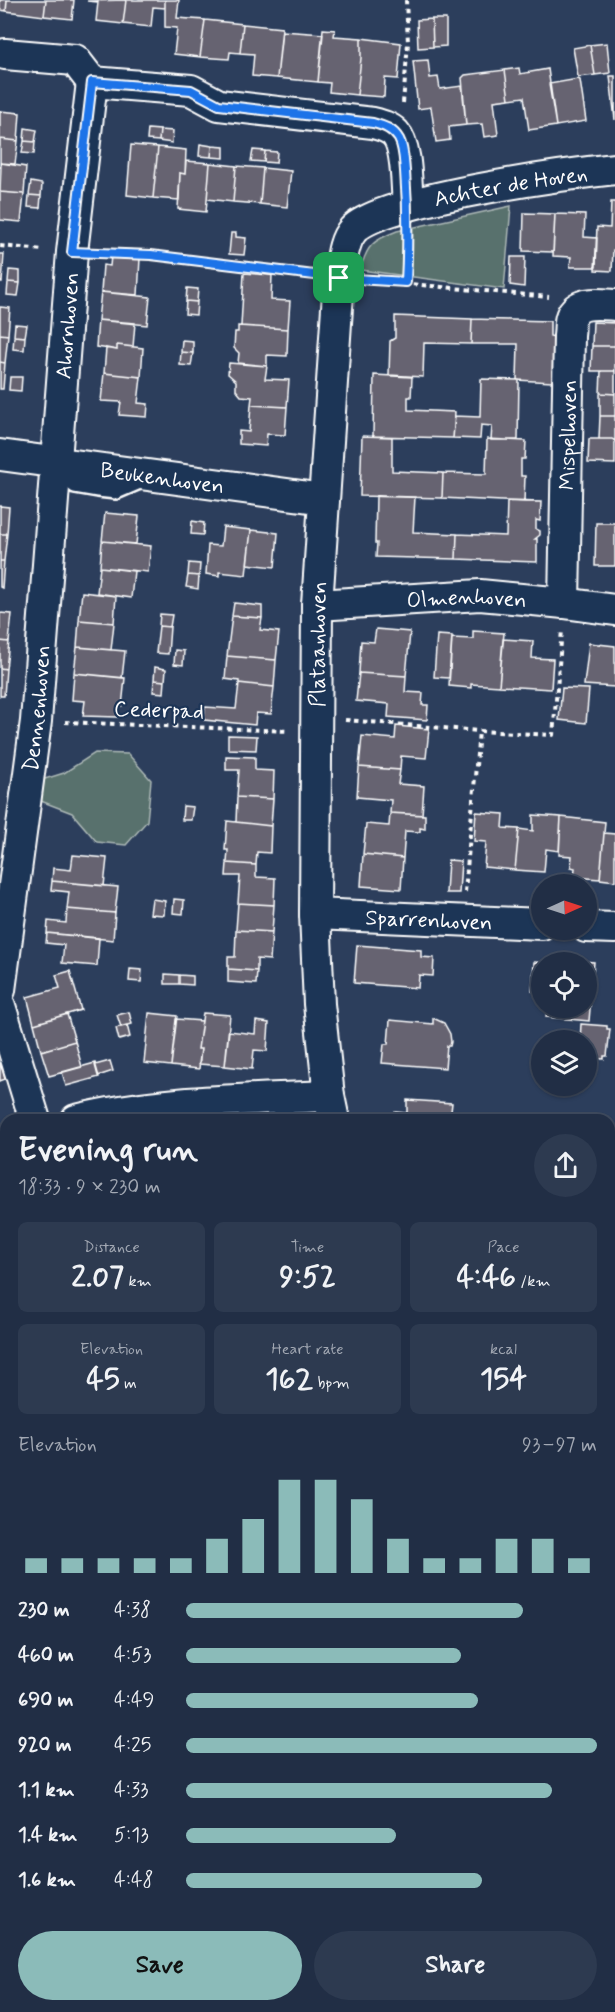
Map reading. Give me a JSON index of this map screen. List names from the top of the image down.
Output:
{
  "streets": {
    "street": [
      "Achter de Hoven",
      "Ahornhoven",
      "Mispelhoven",
      "Beukenhoven",
      "Olmenhoven",
      "Plataanhoven",
      "Dennenhoven",
      "Sparrenhoven"
    ],
    "path": ["Cederpad"]
  },
  "crossings": [
    ["Achter de Hoven", "Plataanhoven"],
    ["Ahornhoven", "Beukenhoven"],
    ["Ahornhoven", "Dennenhoven"],
    ["Mispelhoven", "Olmenhoven"],
    ["Mispelhoven", "Cederpad"],
    ["Beukenhoven", "Plataanhoven"],
    ["Beukenhoven", "Dennenhoven"],
    ["Olmenhoven", "Plataanhoven"],
    ["Olmenhoven", "Cederpad"],
    ["Plataanhoven", "Cederpad"],
    ["Plataanhoven", "Sparrenhoven"],
    ["Dennenhoven", "Cederpad"]
  ],
  "north": "right",
  "page": {
    "heading": ["Evening run", "18:33 · 9 × 230 m"],
    "stats": [
      ["Distance", "2.07 km"],
      ["Time", "9:52"],
      ["Pace", "4:46 /km"],
      ["Elevation", "45 m"],
      ["Heart rate", "162 bpm"],
      ["kcal", "154"]
    ],
    "chart": ["Elevation", "93–97 m"],
    "list": [
      {
        "name": "230 m",
        "note": "4:38"
      },
      {
        "name": "460 m",
        "note": "4:53"
      },
      {
        "name": "690 m",
        "note": "4:49"
      },
      {
        "name": "920 m",
        "note": "4:25"
      },
      {
        "name": "1.1 km",
        "note": "4:33"
      },
      {
        "name": "1.4 km",
        "note": "5:13"
      },
      {
        "name": "1.6 km",
        "note": "4:48"
      }
    ],
    "buttons": ["Save", "Share"]
  }
}
